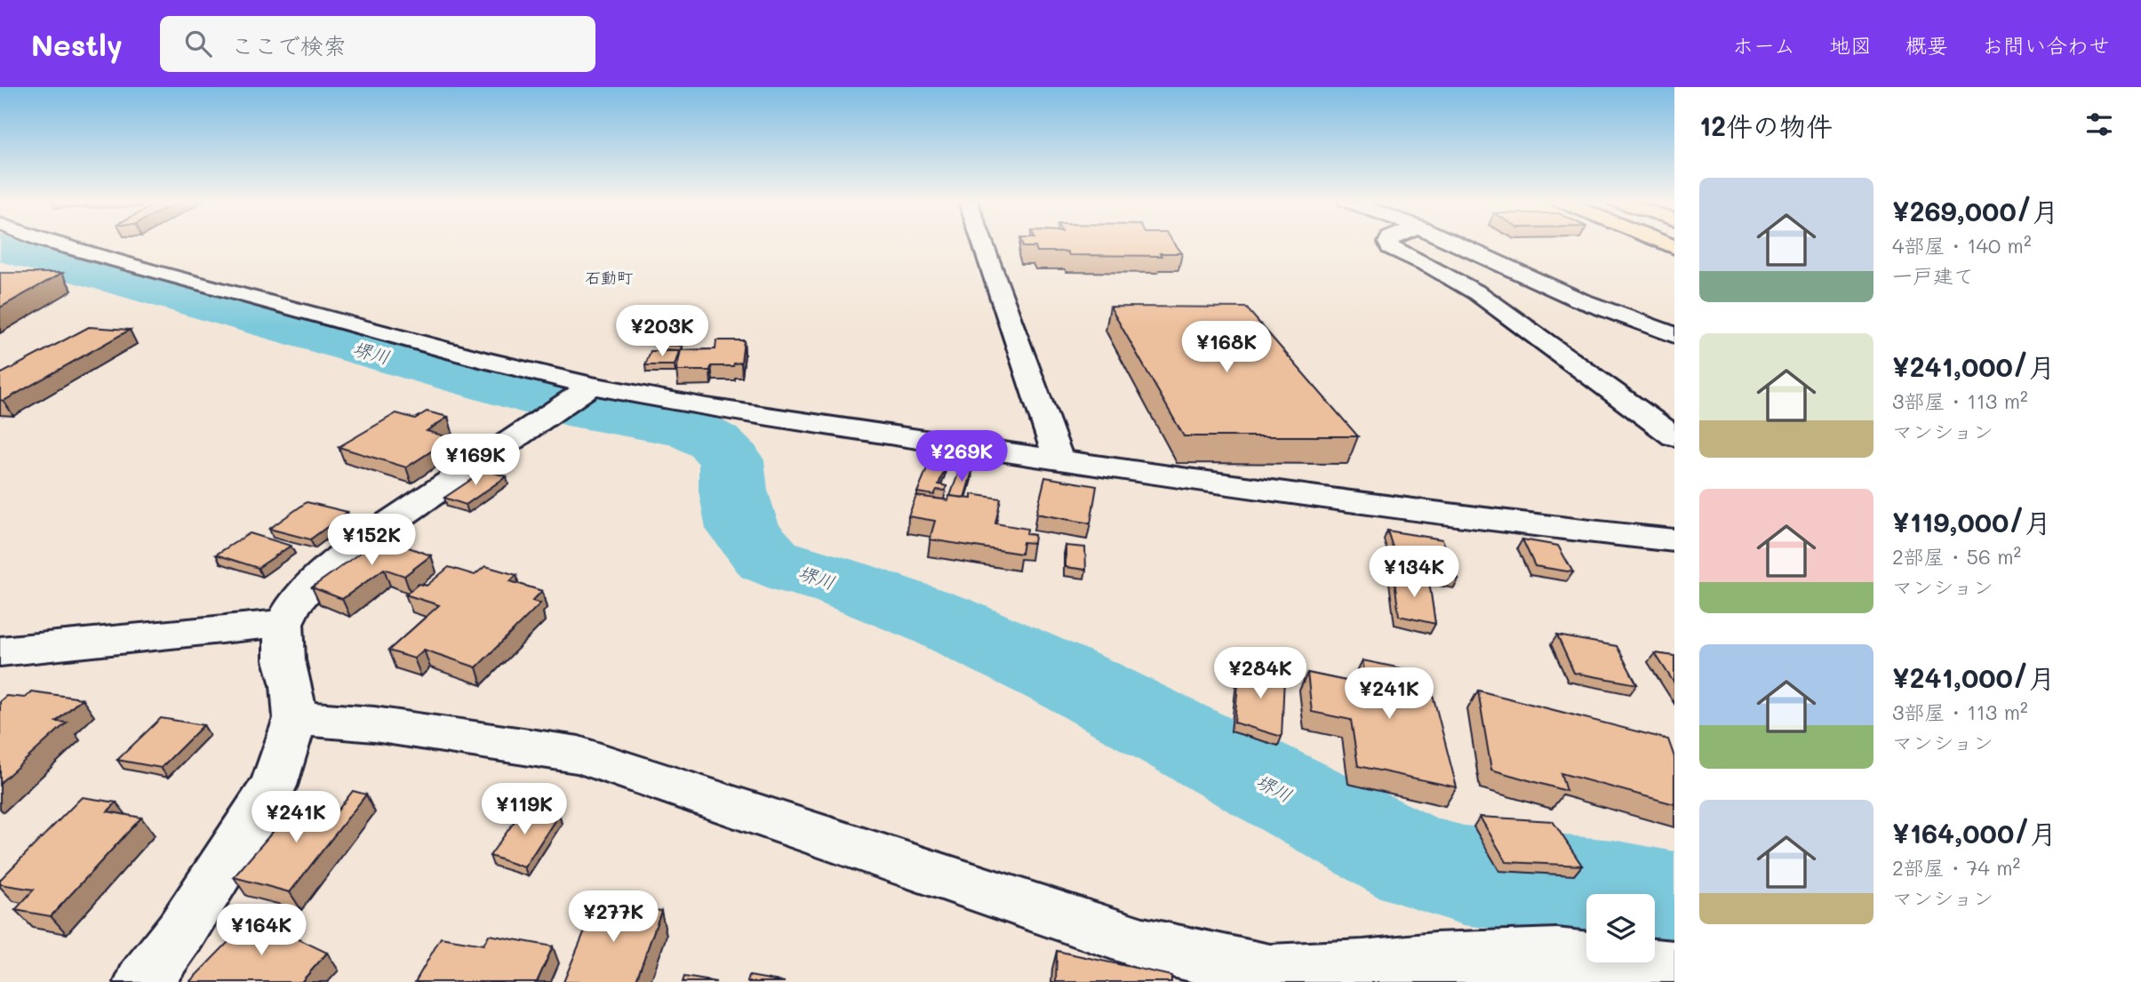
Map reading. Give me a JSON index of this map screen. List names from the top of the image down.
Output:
{
  "districts": ["石動町"],
  "water": ["堺川"],
  "page": {
    "header": "Nestly",
    "search": "ここで検索",
    "nav": [
      "ホーム",
      "地図",
      "概要",
      "お問い合わせ"
    ],
    "heading": "12件の物件",
    "list": [
      {
        "name": "¥269,000/月",
        "note": "4部屋 · 140 m² · 一戸建て"
      },
      {
        "name": "¥241,000/月",
        "note": "3部屋 · 113 m² · マンション"
      },
      {
        "name": "¥119,000/月",
        "note": "2部屋 · 56 m² · マンション"
      },
      {
        "name": "¥241,000/月",
        "note": "3部屋 · 113 m² · マンション"
      },
      {
        "name": "¥164,000/月",
        "note": "2部屋 · 74 m² · マンション"
      }
    ],
    "price": [
      "¥203K",
      "¥168K",
      "¥269K",
      "¥169K",
      "¥152K",
      "¥134K",
      "¥284K",
      "¥241K",
      "¥119K",
      "¥241K",
      "¥277K",
      "¥164K"
    ]
  }
}
